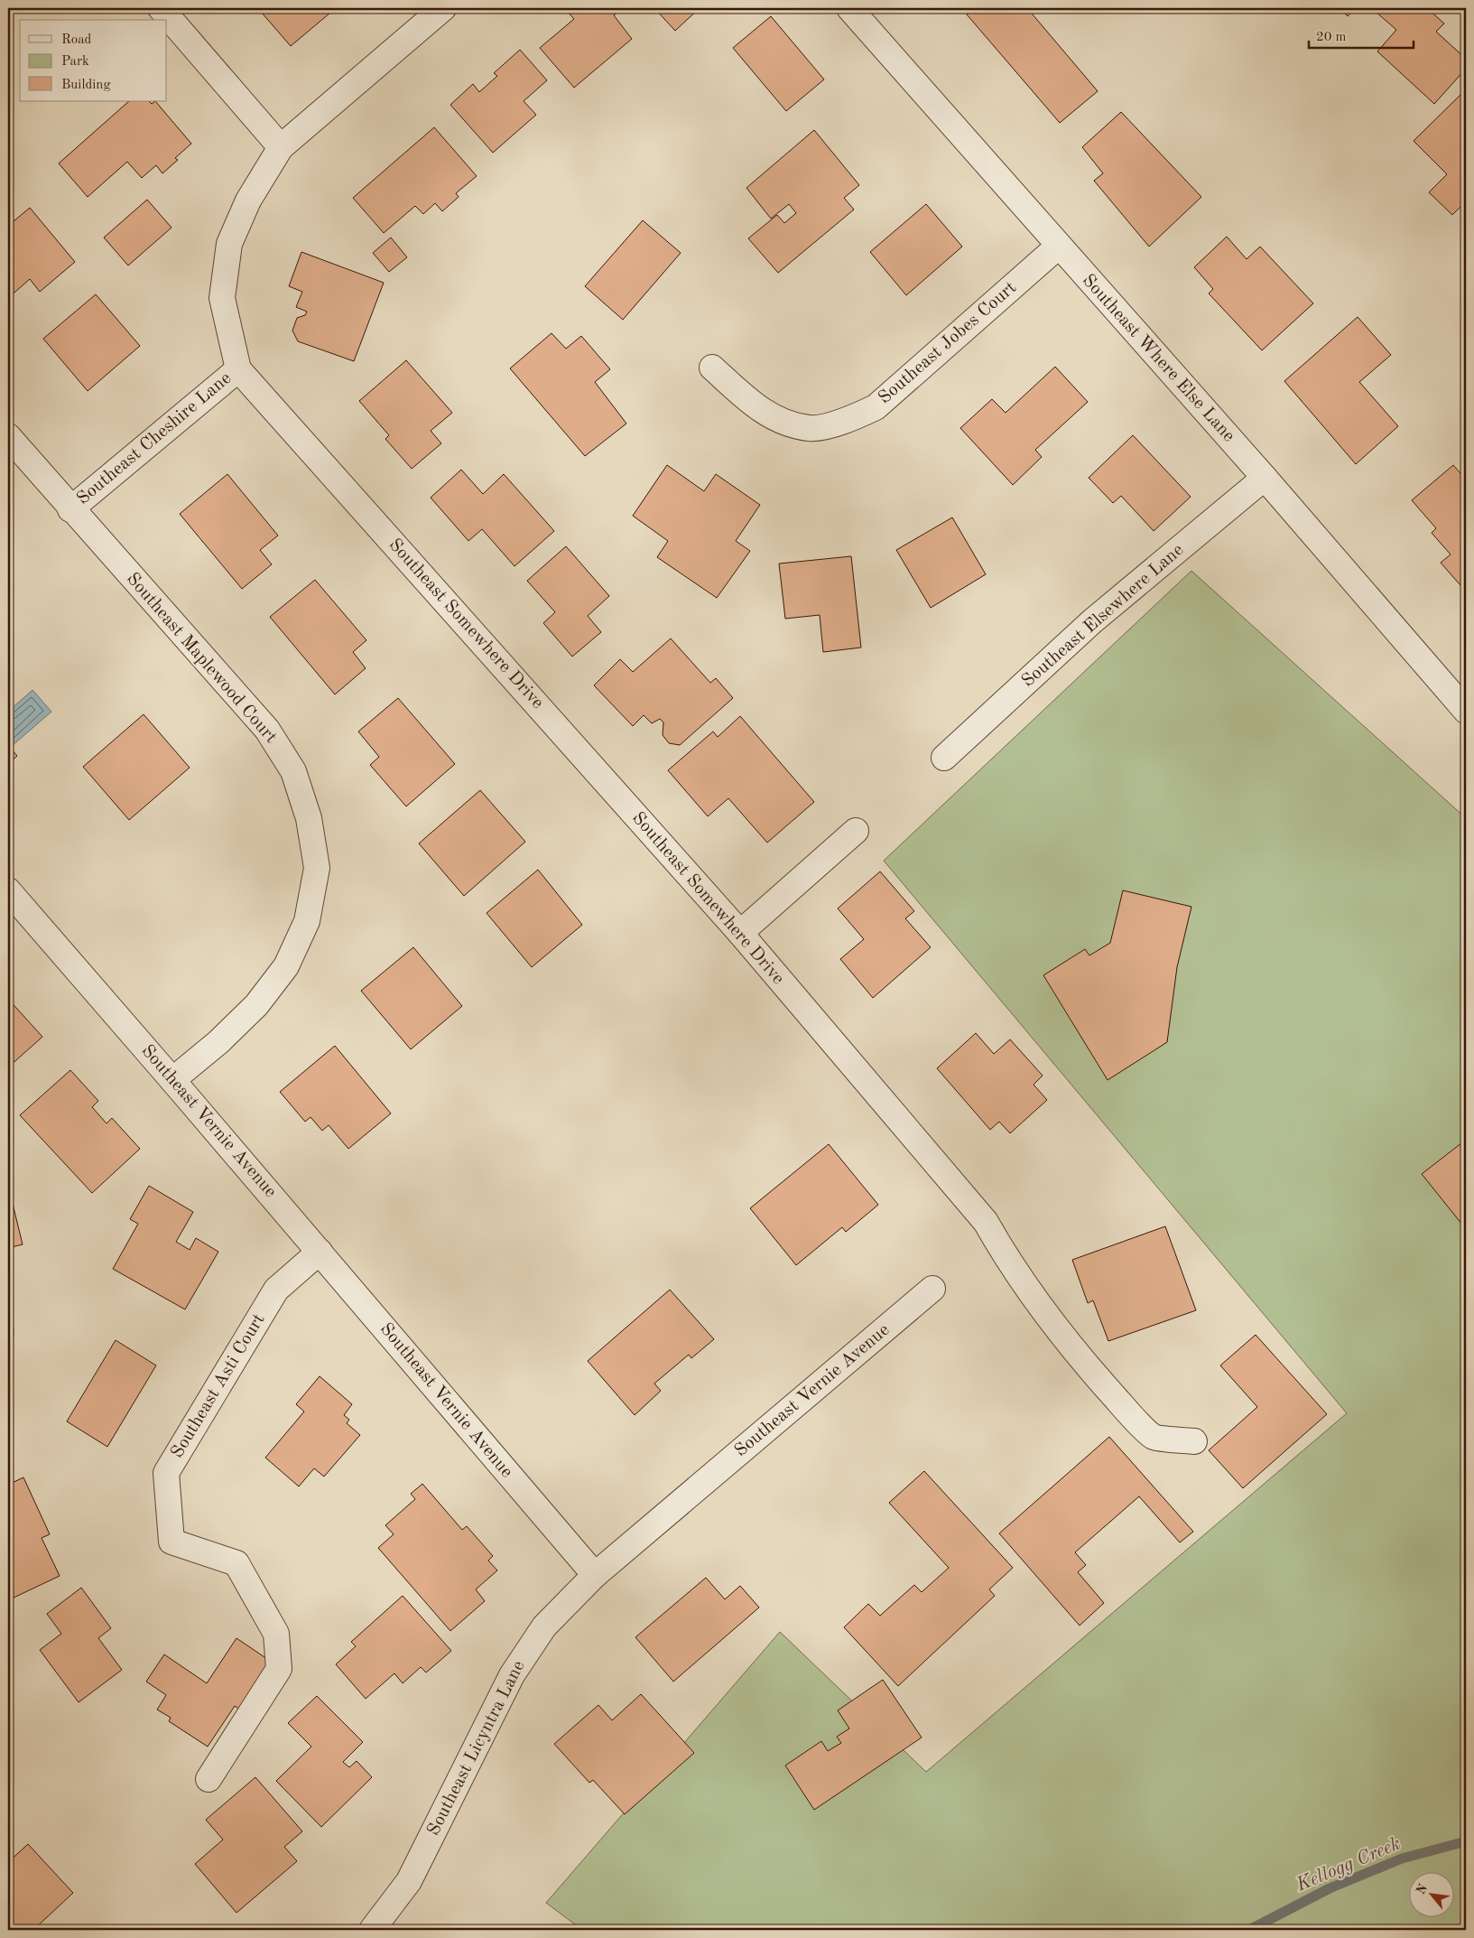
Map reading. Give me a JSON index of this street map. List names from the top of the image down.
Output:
{
  "streets": {
    "street": [
      "Southeast Jobes Court",
      "Southeast Where Else Lane",
      "Southeast Cheshire Lane",
      "Southeast Elsewhere Lane",
      "Southeast Somewhere Drive",
      "Southeast Maplewood Court",
      "Southeast Vernie Avenue",
      "Southeast Asti Court",
      "Southeast Licyntra Lane"
    ]
  },
  "crossings": [
    ["Southeast Jobes Court", "Southeast Where Else Lane"],
    ["Southeast Where Else Lane", "Southeast Elsewhere Lane"],
    ["Southeast Cheshire Lane", "Southeast Somewhere Drive"],
    ["Southeast Cheshire Lane", "Southeast Maplewood Court"],
    ["Southeast Maplewood Court", "Southeast Vernie Avenue"],
    ["Southeast Vernie Avenue", "Southeast Asti Court"],
    ["Southeast Vernie Avenue", "Southeast Licyntra Lane"]
  ],
  "water": ["Kellogg Creek"],
  "legend": ["Road", "Park", "Building"],
  "scale_bar": "20 m",
  "north": "top left"
}
